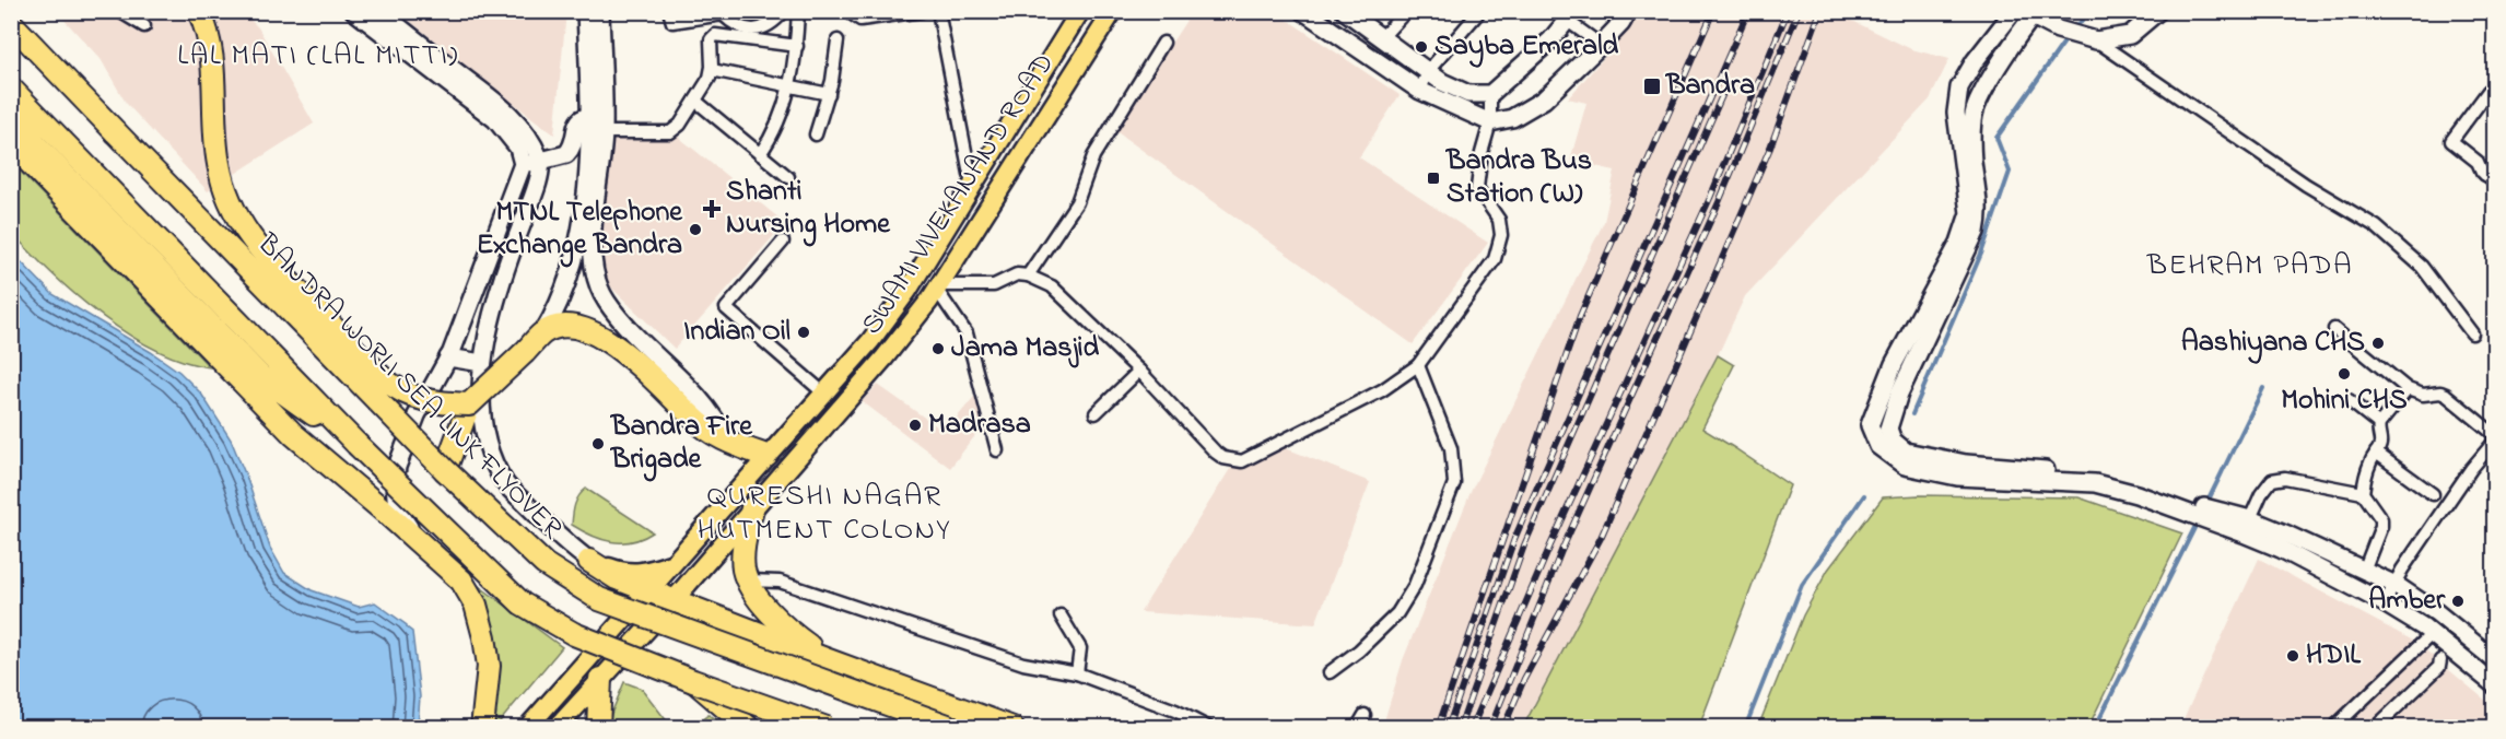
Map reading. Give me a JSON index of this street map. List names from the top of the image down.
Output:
{
  "streets": {
    "highway": ["BANDRA WORLI SEA LINK FLYOVER"],
    "main road": ["SWAMI VIVEKANAND ROAD"]
  },
  "districts": ["LAL MATI (LAL MITTI)", "BEHRAM PADA", "QURESHI NAGAR HUTMENT COLONY"],
  "places": {
    "other": [
      "Sayba Emerald",
      "MTNL Telephone Exchange Bandra",
      "Indian Oil",
      "Aashiyana CHS",
      "Jama Masjid",
      "Mohini CHS",
      "Madrasa",
      "Bandra Fire Brigade",
      "Amber",
      "HDIL"
    ],
    "transit": ["Bandra", "Bandra Bus Station (W)"],
    "health": ["Shanti Nursing Home"]
  }
}
